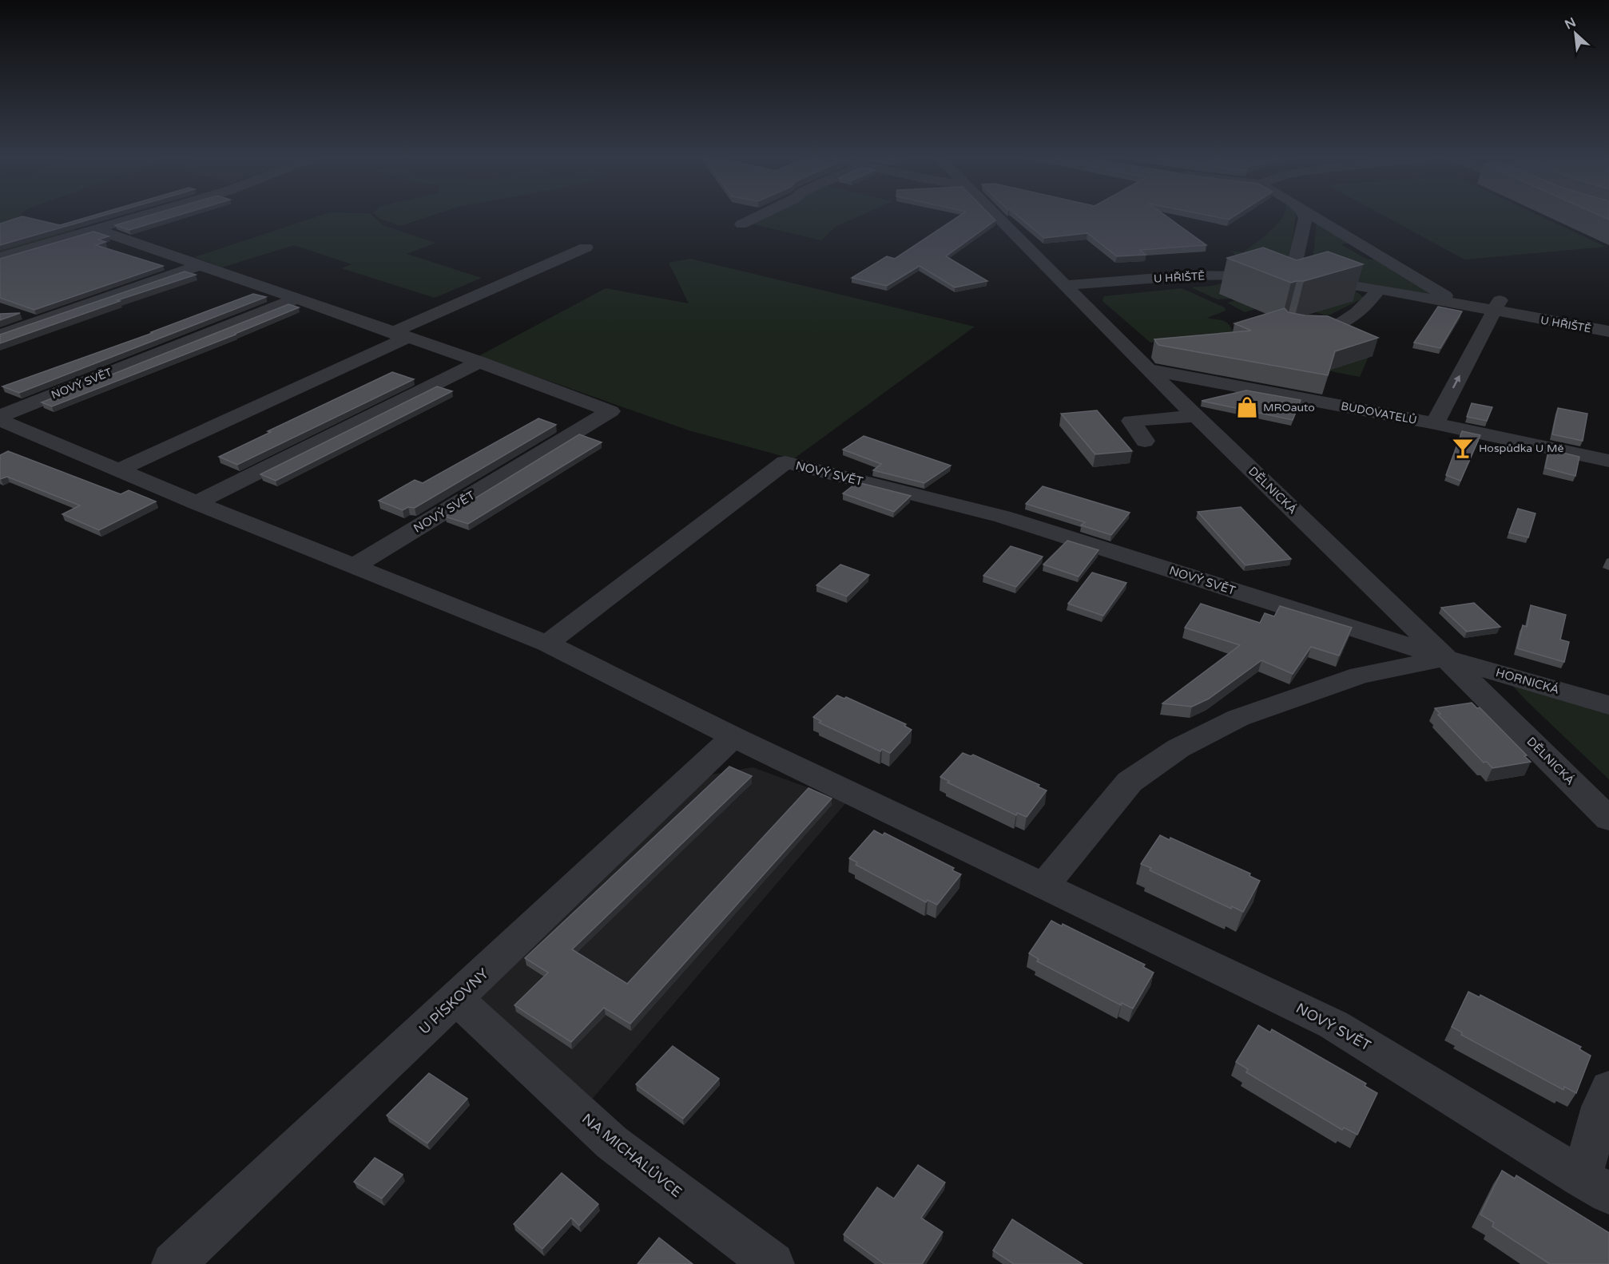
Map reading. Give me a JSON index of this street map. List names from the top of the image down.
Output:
{
  "streets": {
    "street": [
      "U HŘIŠTĚ",
      "NOVÝ SVĚT",
      "BUDOVATELŮ",
      "DĚLNICKÁ",
      "HORNICKÁ",
      "U PÍSKOVNY",
      "NA MICHALŮVCE"
    ]
  },
  "crossings": [
    ["U HŘIŠTĚ", "DĚLNICKÁ"],
    ["NOVÝ SVĚT", "DĚLNICKÁ"],
    ["NOVÝ SVĚT", "HORNICKÁ"],
    ["NOVÝ SVĚT", "U PÍSKOVNY"],
    ["BUDOVATELŮ", "DĚLNICKÁ"],
    ["DĚLNICKÁ", "HORNICKÁ"],
    ["U PÍSKOVNY", "NA MICHALŮVCE"]
  ],
  "places": {
    "shop": ["MROauto"],
    "bar": ["Hospůdka U Mě"]
  },
  "north": "top left"
}
